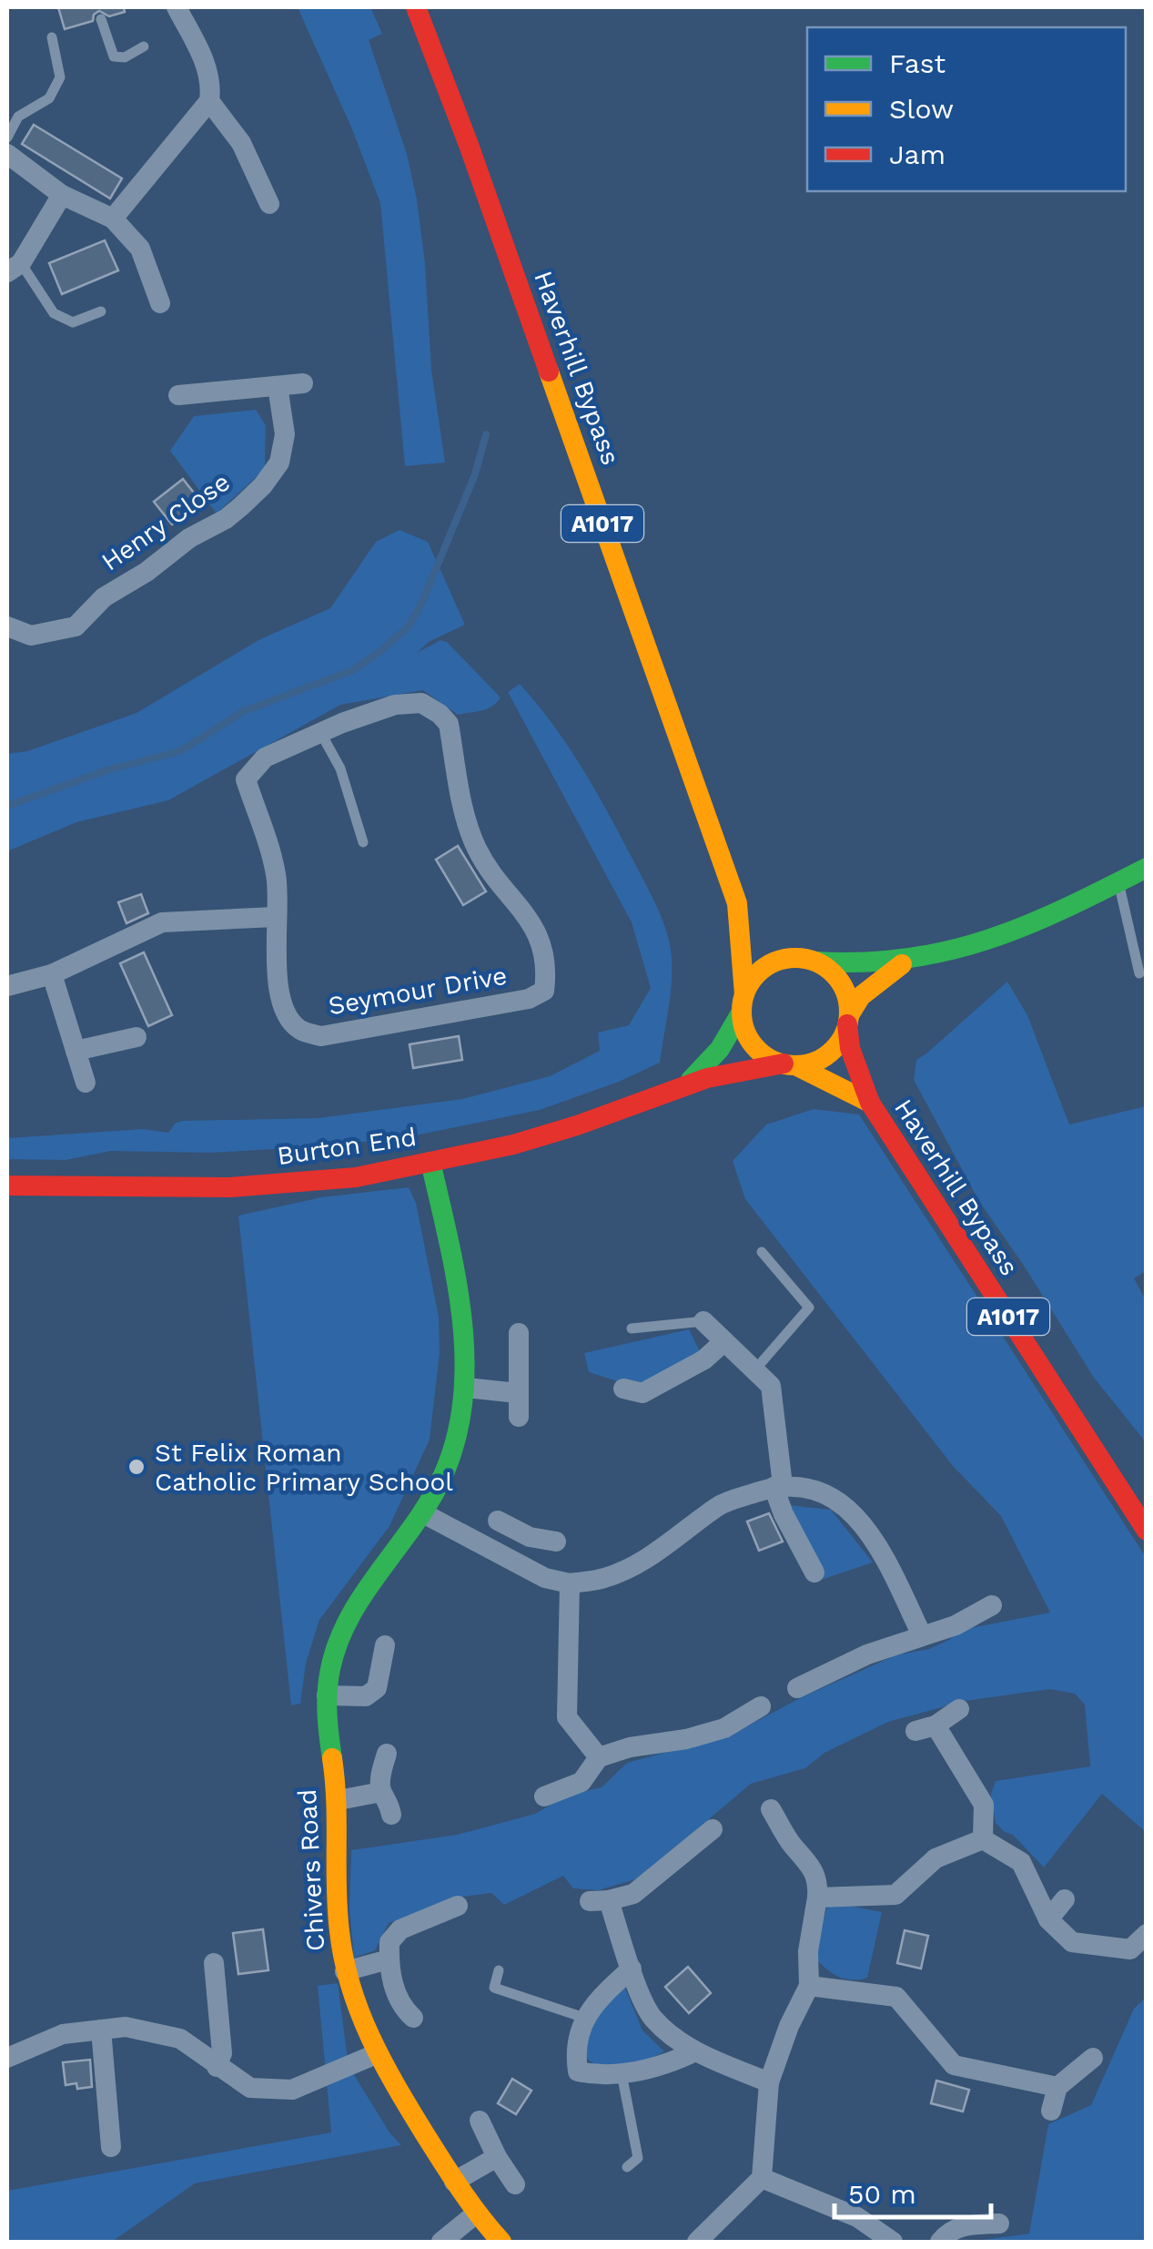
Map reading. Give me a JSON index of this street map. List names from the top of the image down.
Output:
{
  "streets": {
    "street": [
      "Haverhill Bypass",
      "Henry Close",
      "A1017",
      "Seymour Drive",
      "Burton End",
      "Chivers Road"
    ]
  },
  "crossings": [
    ["Haverhill Bypass", "Burton End"],
    ["Burton End", "Chivers Road"]
  ],
  "places": ["St Felix Roman Catholic Primary School"],
  "legend": ["Fast", "Slow", "Jam"],
  "scale_bar": "50 m"
}
